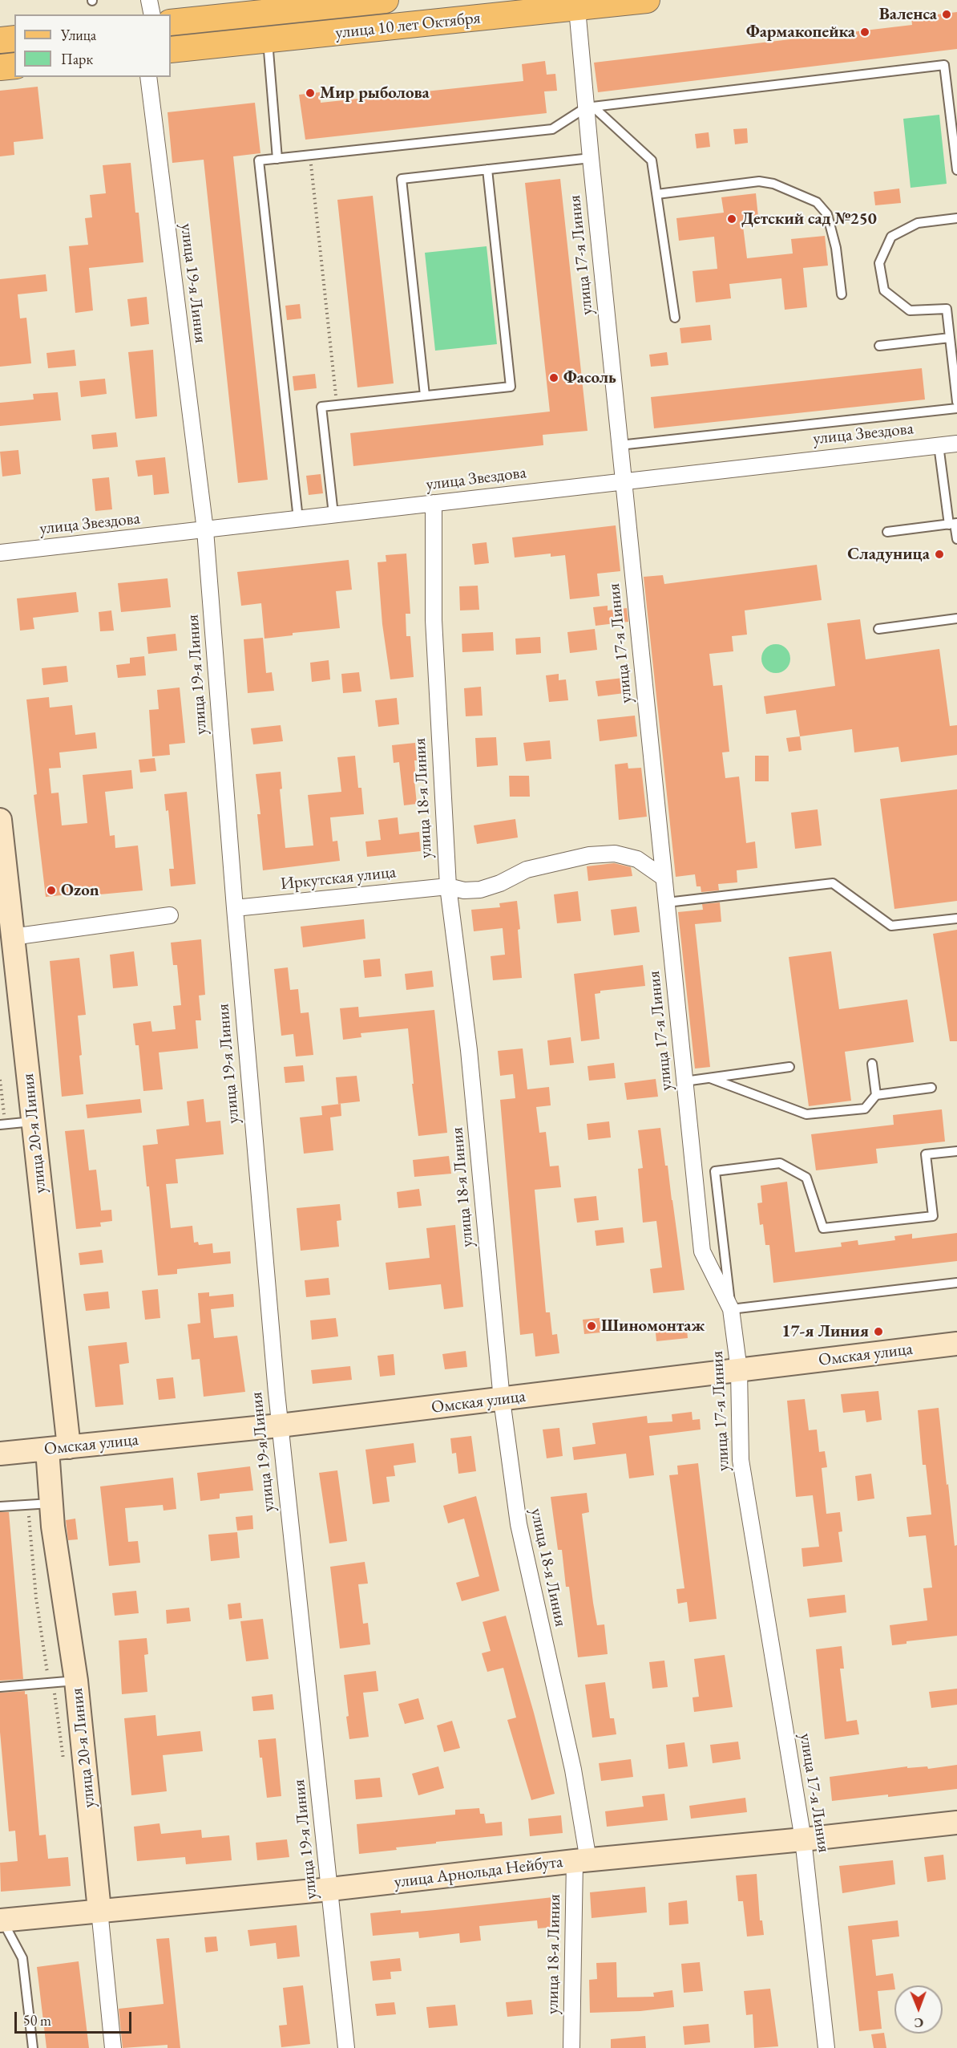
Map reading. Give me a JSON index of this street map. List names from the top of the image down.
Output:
{
  "streets": {
    "main road": [
      "улица 10 лет Октября",
      "улица 20-я Линия",
      "Омская улица",
      "улица Арнольда Нейбута"
    ],
    "street": [
      "улица 17-я Линия",
      "улица 19-я Линия",
      "улица Звездова",
      "улица 18-я Линия",
      "Иркутская улица"
    ]
  },
  "crossings": [
    ["улица 10 лет Октября", "улица 17-я Линия"],
    ["улица 17-я Линия", "улица Звездова"],
    ["улица 17-я Линия", "Иркутская улица"],
    ["улица 17-я Линия", "Омская улица"],
    ["улица 17-я Линия", "улица Арнольда Нейбута"],
    ["улица 19-я Линия", "улица Звездова"],
    ["улица 19-я Линия", "Иркутская улица"],
    ["улица 19-я Линия", "Омская улица"],
    ["улица 19-я Линия", "улица Арнольда Нейбута"],
    ["улица Звездова", "улица 18-я Линия"],
    ["улица 18-я Линия", "Иркутская улица"],
    ["улица 18-я Линия", "Омская улица"],
    ["улица 18-я Линия", "улица Арнольда Нейбута"],
    ["улица 20-я Линия", "Омская улица"],
    ["улица 20-я Линия", "улица Арнольда Нейбута"]
  ],
  "places": [
    "Валенса",
    "Фармакопейка",
    "Мир рыболова",
    "Детский сад №250",
    "Фасоль",
    "Сладуница",
    "Ozon",
    "Шиномонтаж",
    "17-я Линия"
  ],
  "legend": ["Улица", "Парк"],
  "scale_bar": "50 m",
  "north": "bottom"
}
